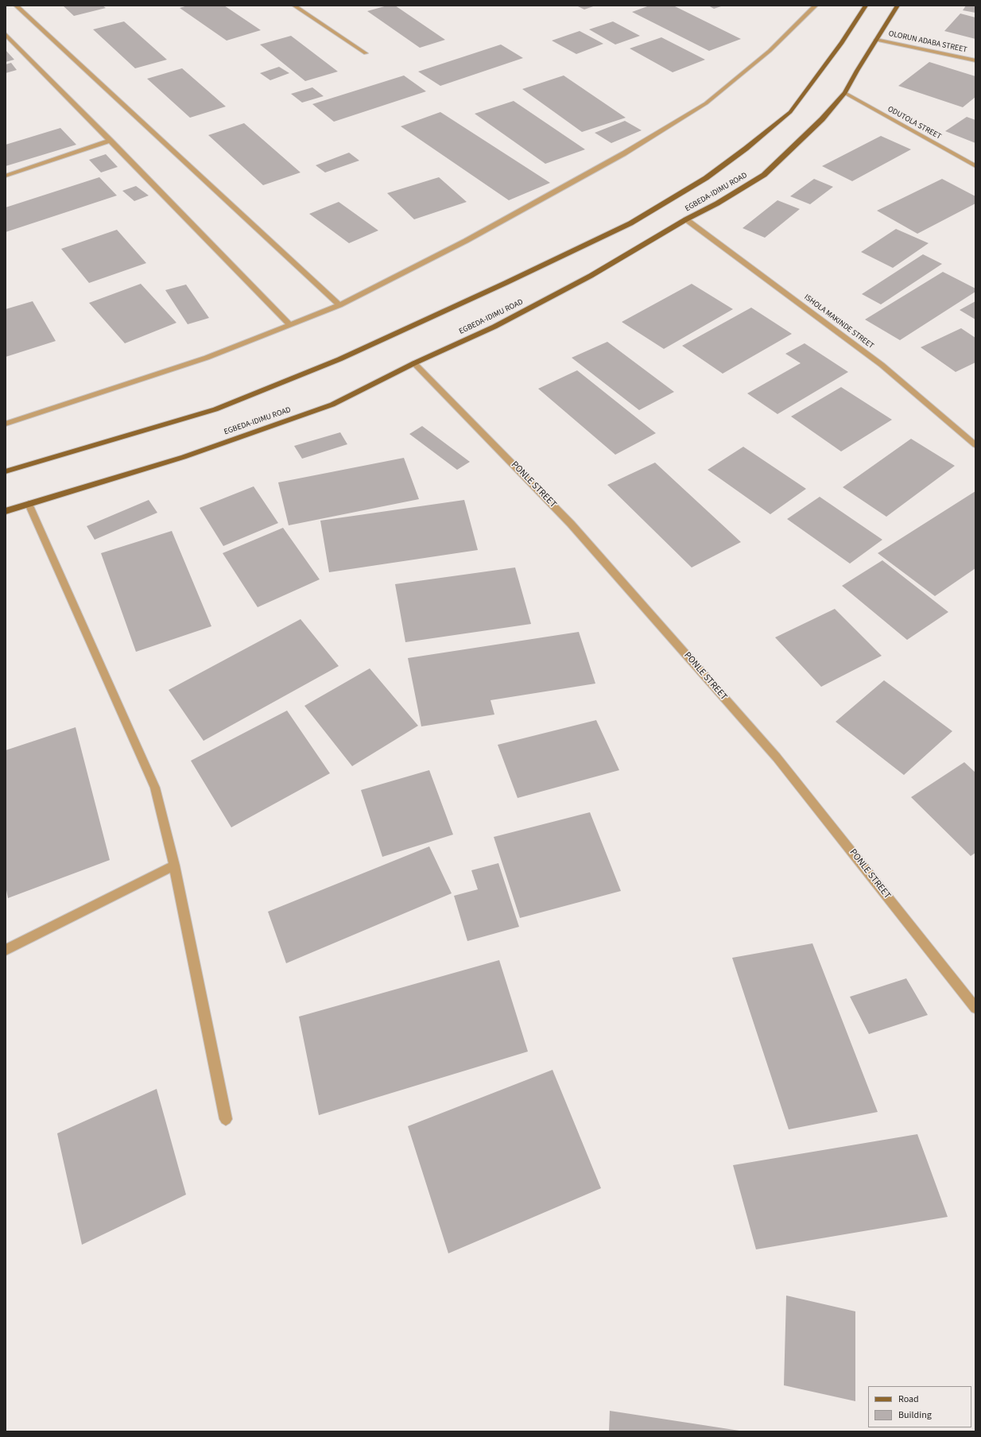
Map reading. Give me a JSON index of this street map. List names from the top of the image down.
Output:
{
  "streets": {
    "main road": ["EGBEDA-IDIMU ROAD"],
    "street": [
      "OLORUN ADABA STREET",
      "ODUTOLA STREET",
      "ISHOLA MAKINDE STREET",
      "PONLE STREET"
    ]
  },
  "crossings": [
    ["OLORUN ADABA STREET", "EGBEDA-IDIMU ROAD"],
    ["ODUTOLA STREET", "EGBEDA-IDIMU ROAD"],
    ["EGBEDA-IDIMU ROAD", "ISHOLA MAKINDE STREET"],
    ["EGBEDA-IDIMU ROAD", "PONLE STREET"]
  ],
  "legend": ["Road", "Building"]
}
